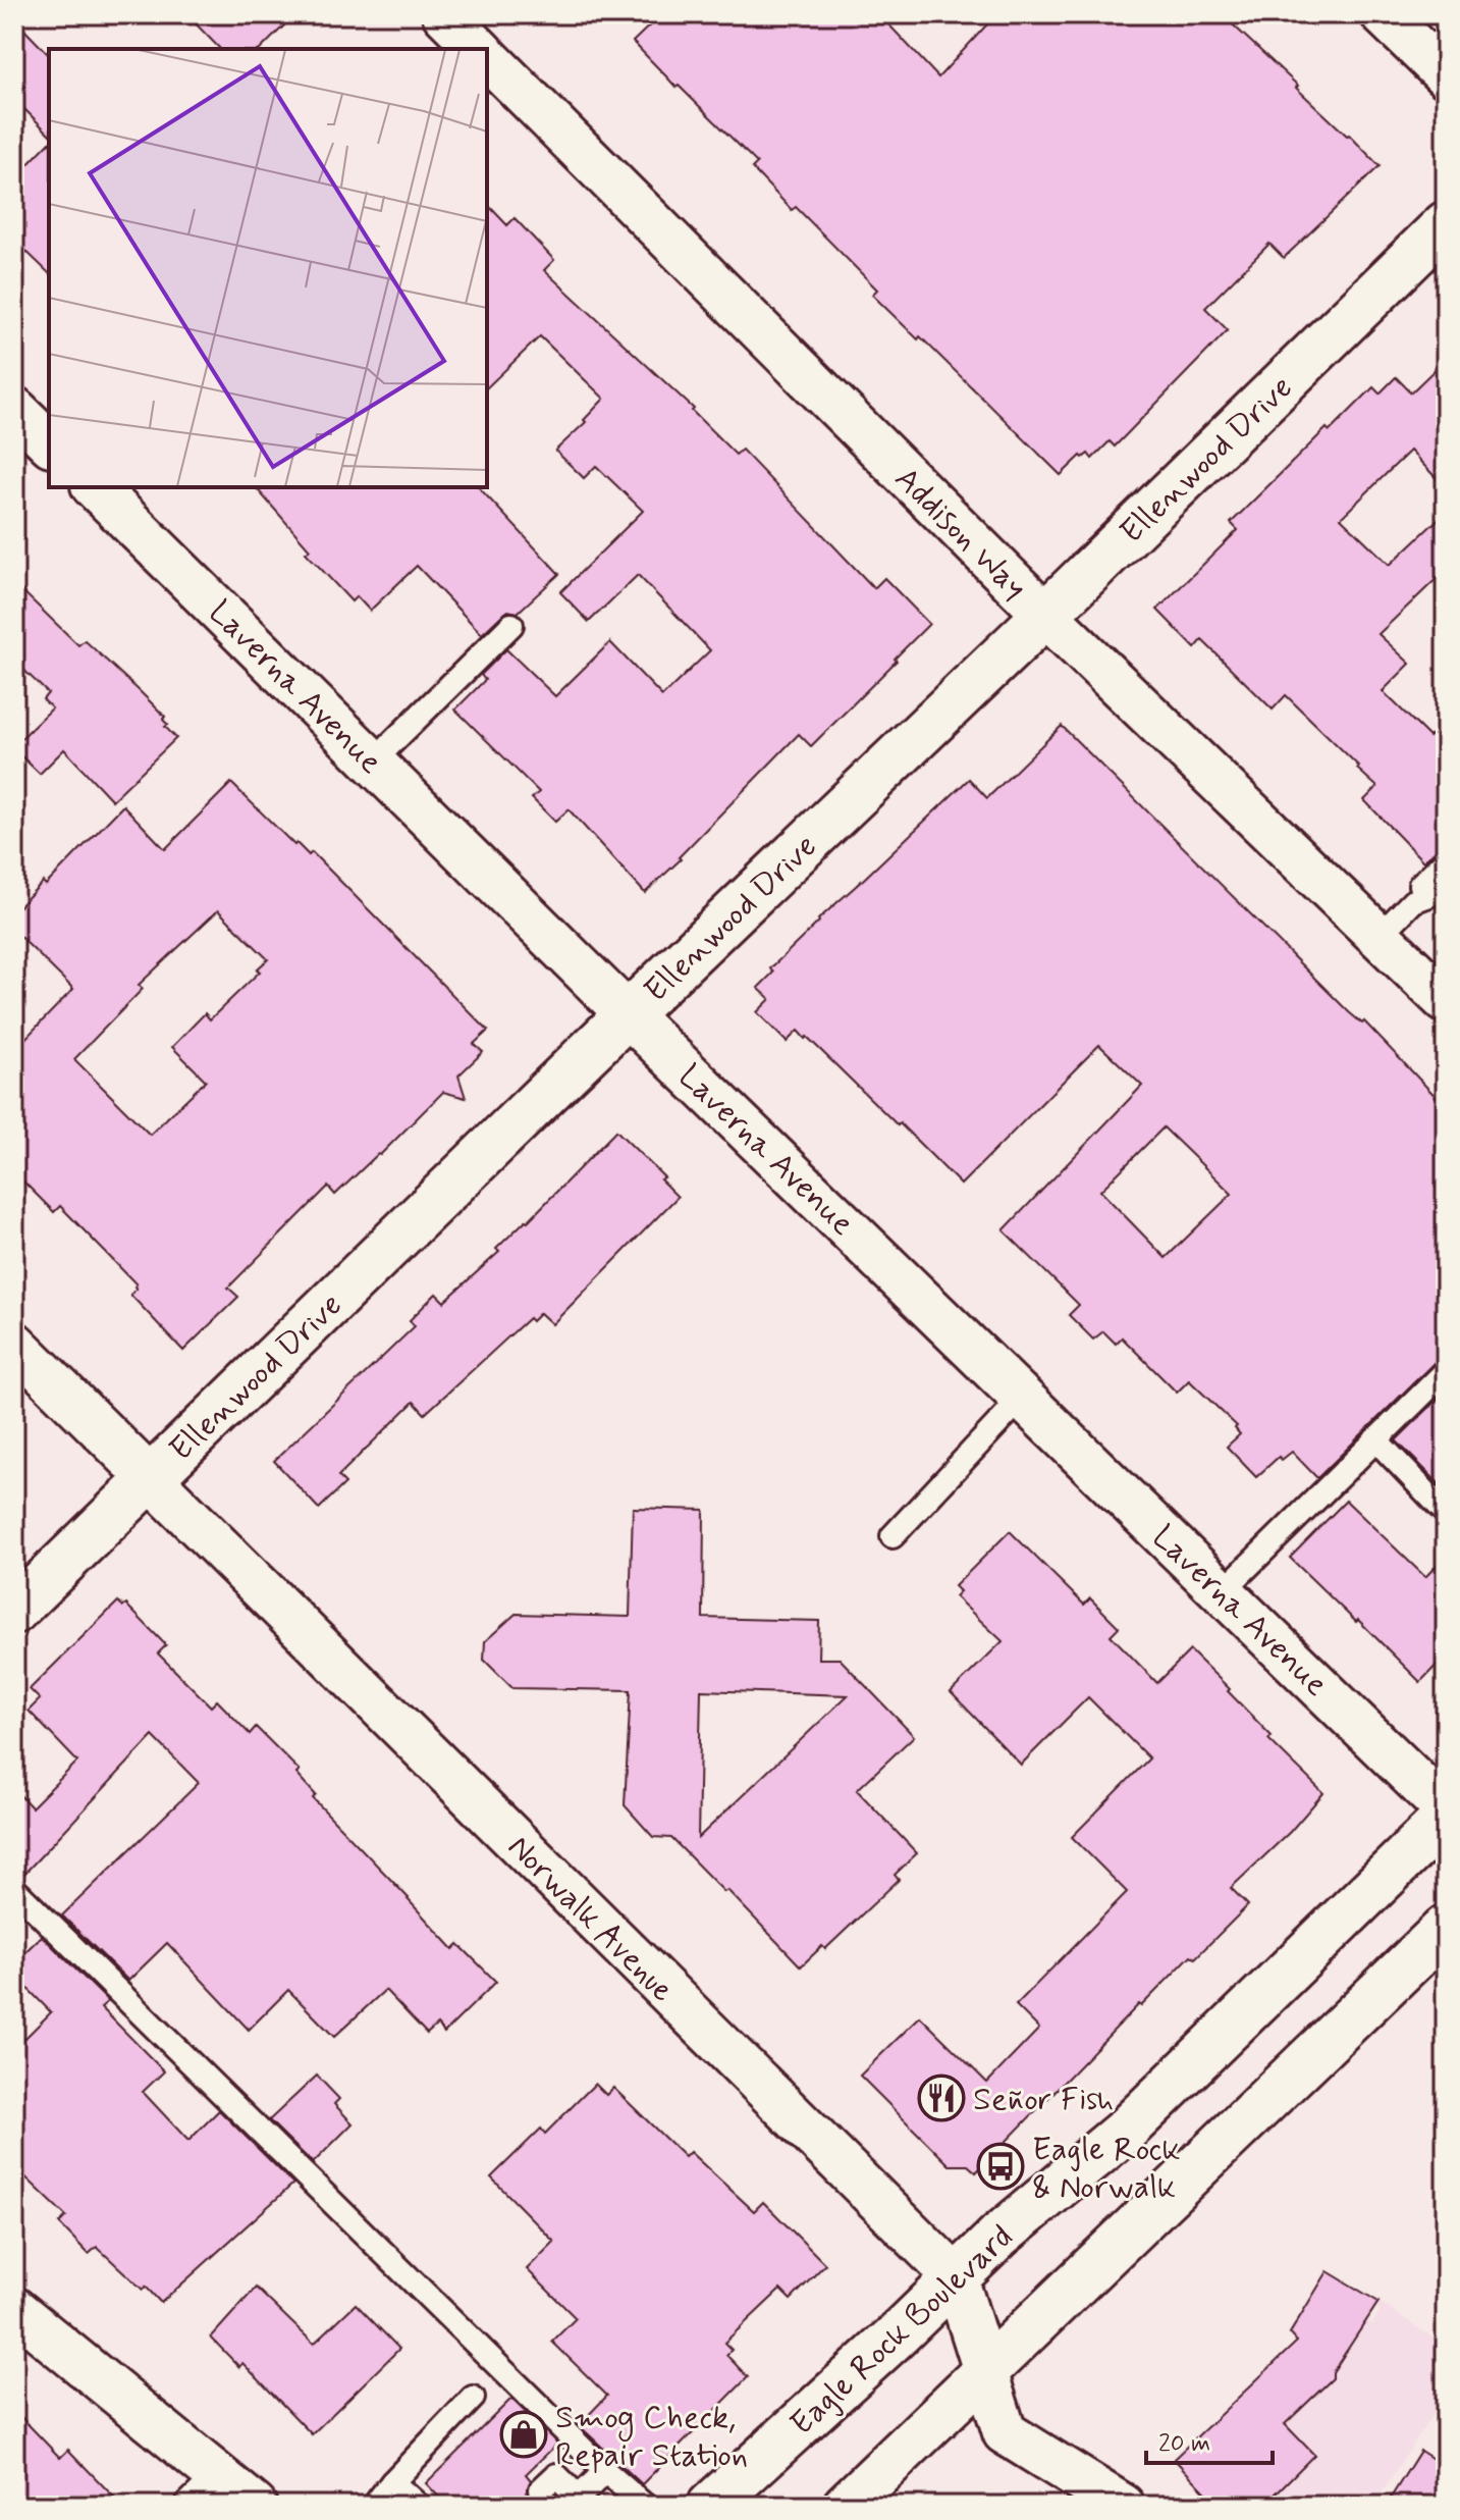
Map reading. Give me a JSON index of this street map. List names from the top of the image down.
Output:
{
  "streets": {
    "street": [
      "Ellenwood Drive",
      "Addison Way",
      "Laverna Avenue",
      "Norwalk Avenue",
      "Eagle Rock Boulevard"
    ]
  },
  "crossings": [
    ["Ellenwood Drive", "Addison Way"],
    ["Ellenwood Drive", "Laverna Avenue"],
    ["Ellenwood Drive", "Norwalk Avenue"],
    ["Norwalk Avenue", "Eagle Rock Boulevard"]
  ],
  "places": {
    "restaurant": ["Señor Fish"],
    "bus stop": ["Eagle Rock & Norwalk"],
    "shop": ["Smog Check, Repair Station"]
  },
  "scale_bar": "20 m"
}
